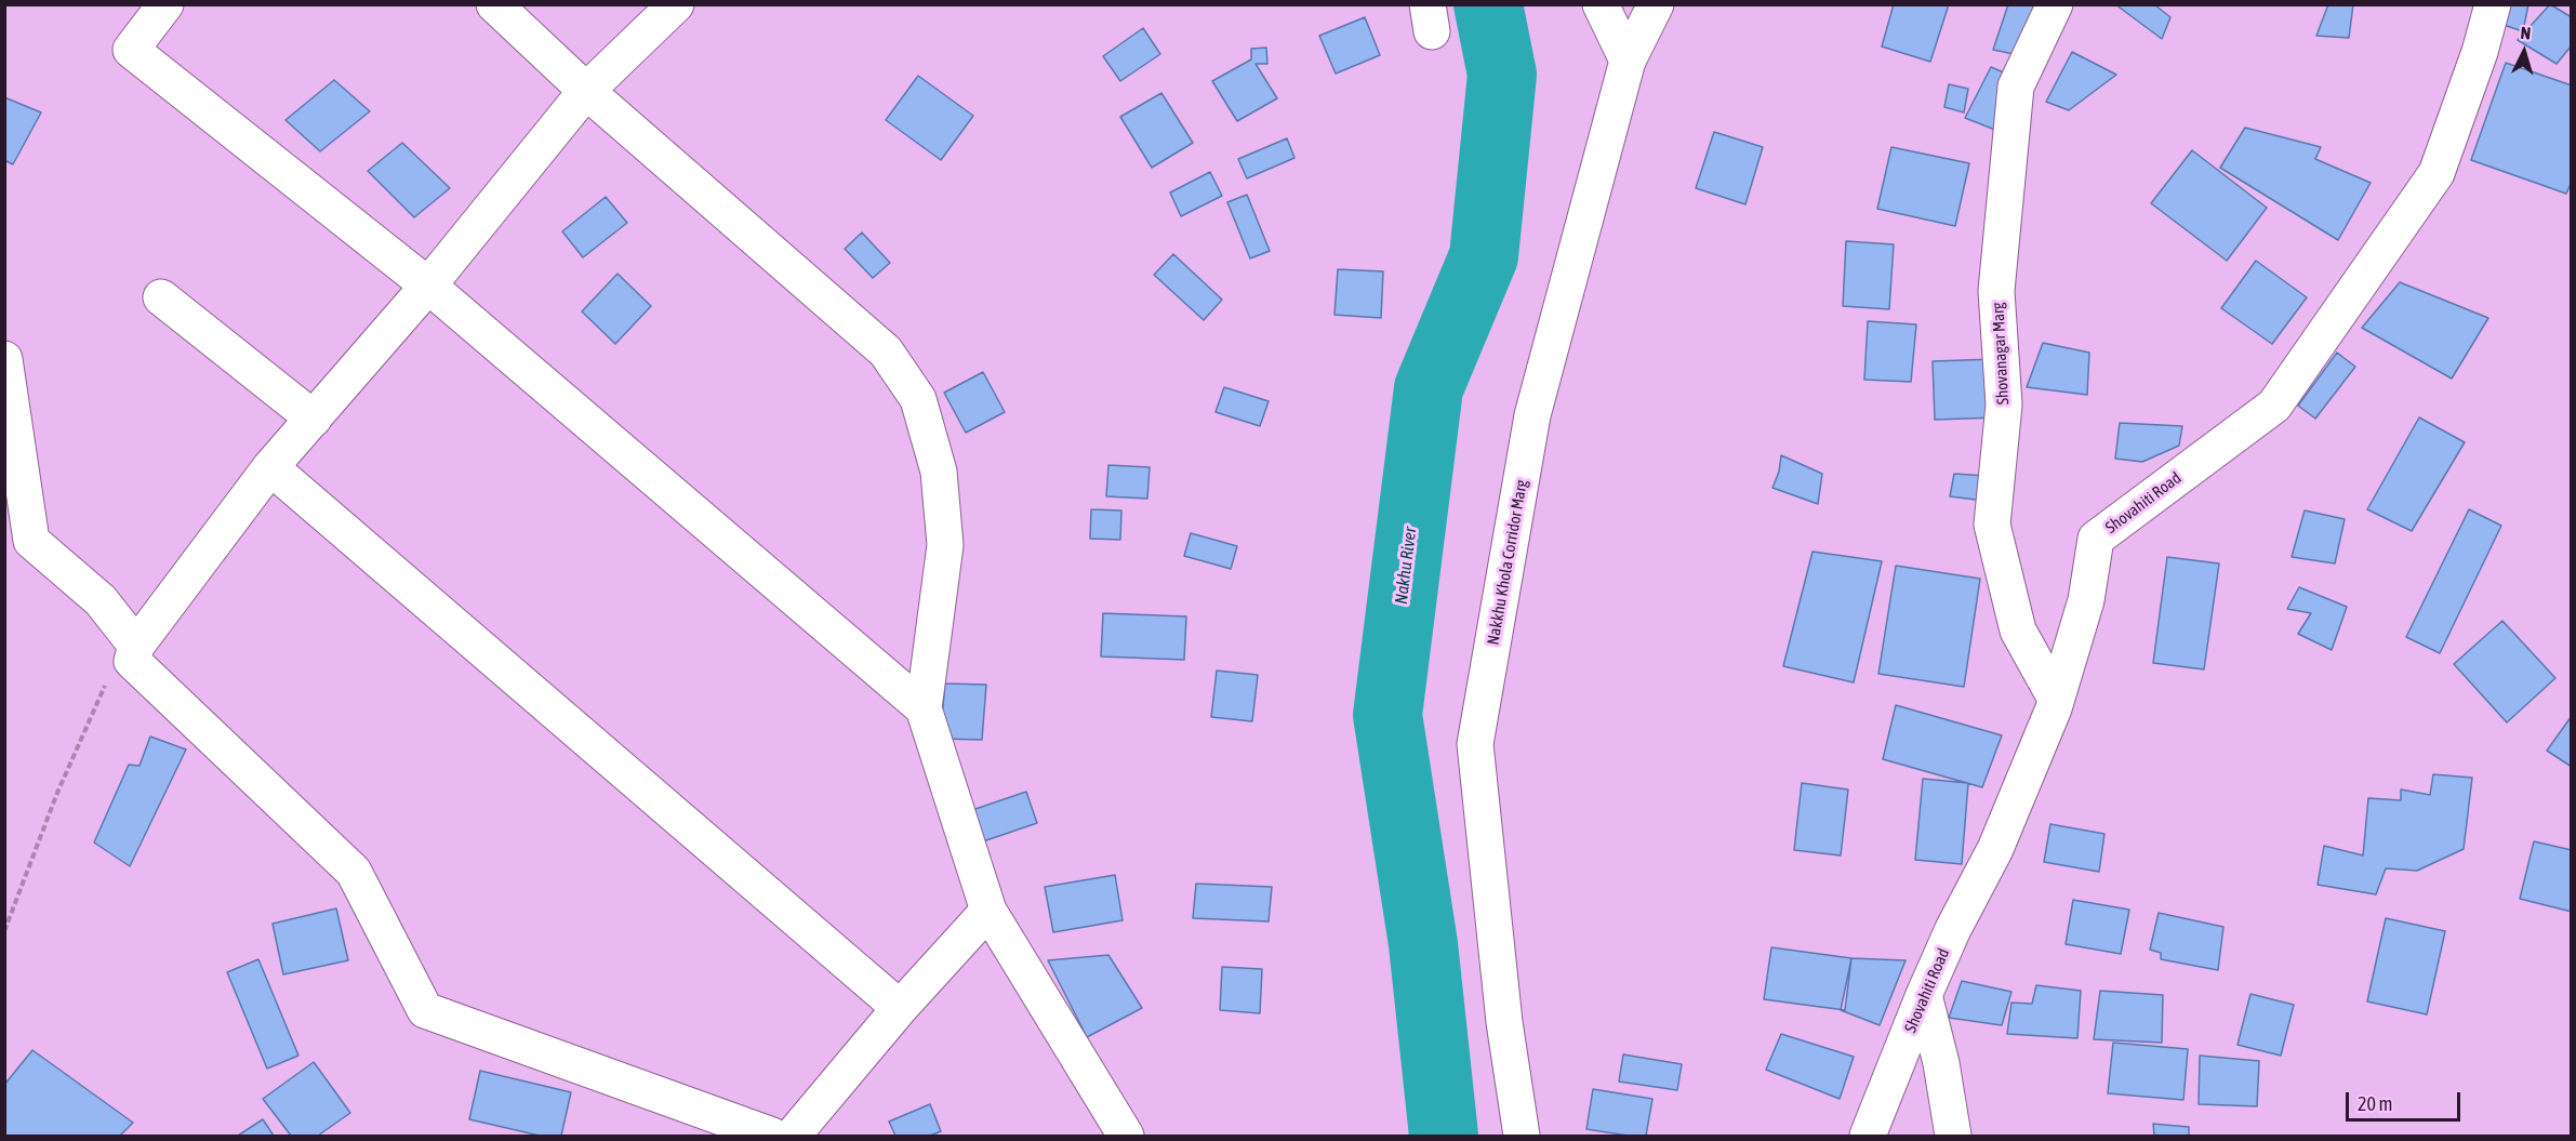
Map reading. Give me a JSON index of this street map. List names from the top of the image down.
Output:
{
  "streets": {
    "street": ["Shovanagar Marg", "Shovahiti Road", "Nakkhu Khola Corridor Marg"]
  },
  "crossings": [
    ["Shovanagar Marg", "Shovahiti Road"]
  ],
  "water": ["Nakhu River"],
  "scale_bar": "20 m",
  "north": "top"
}
